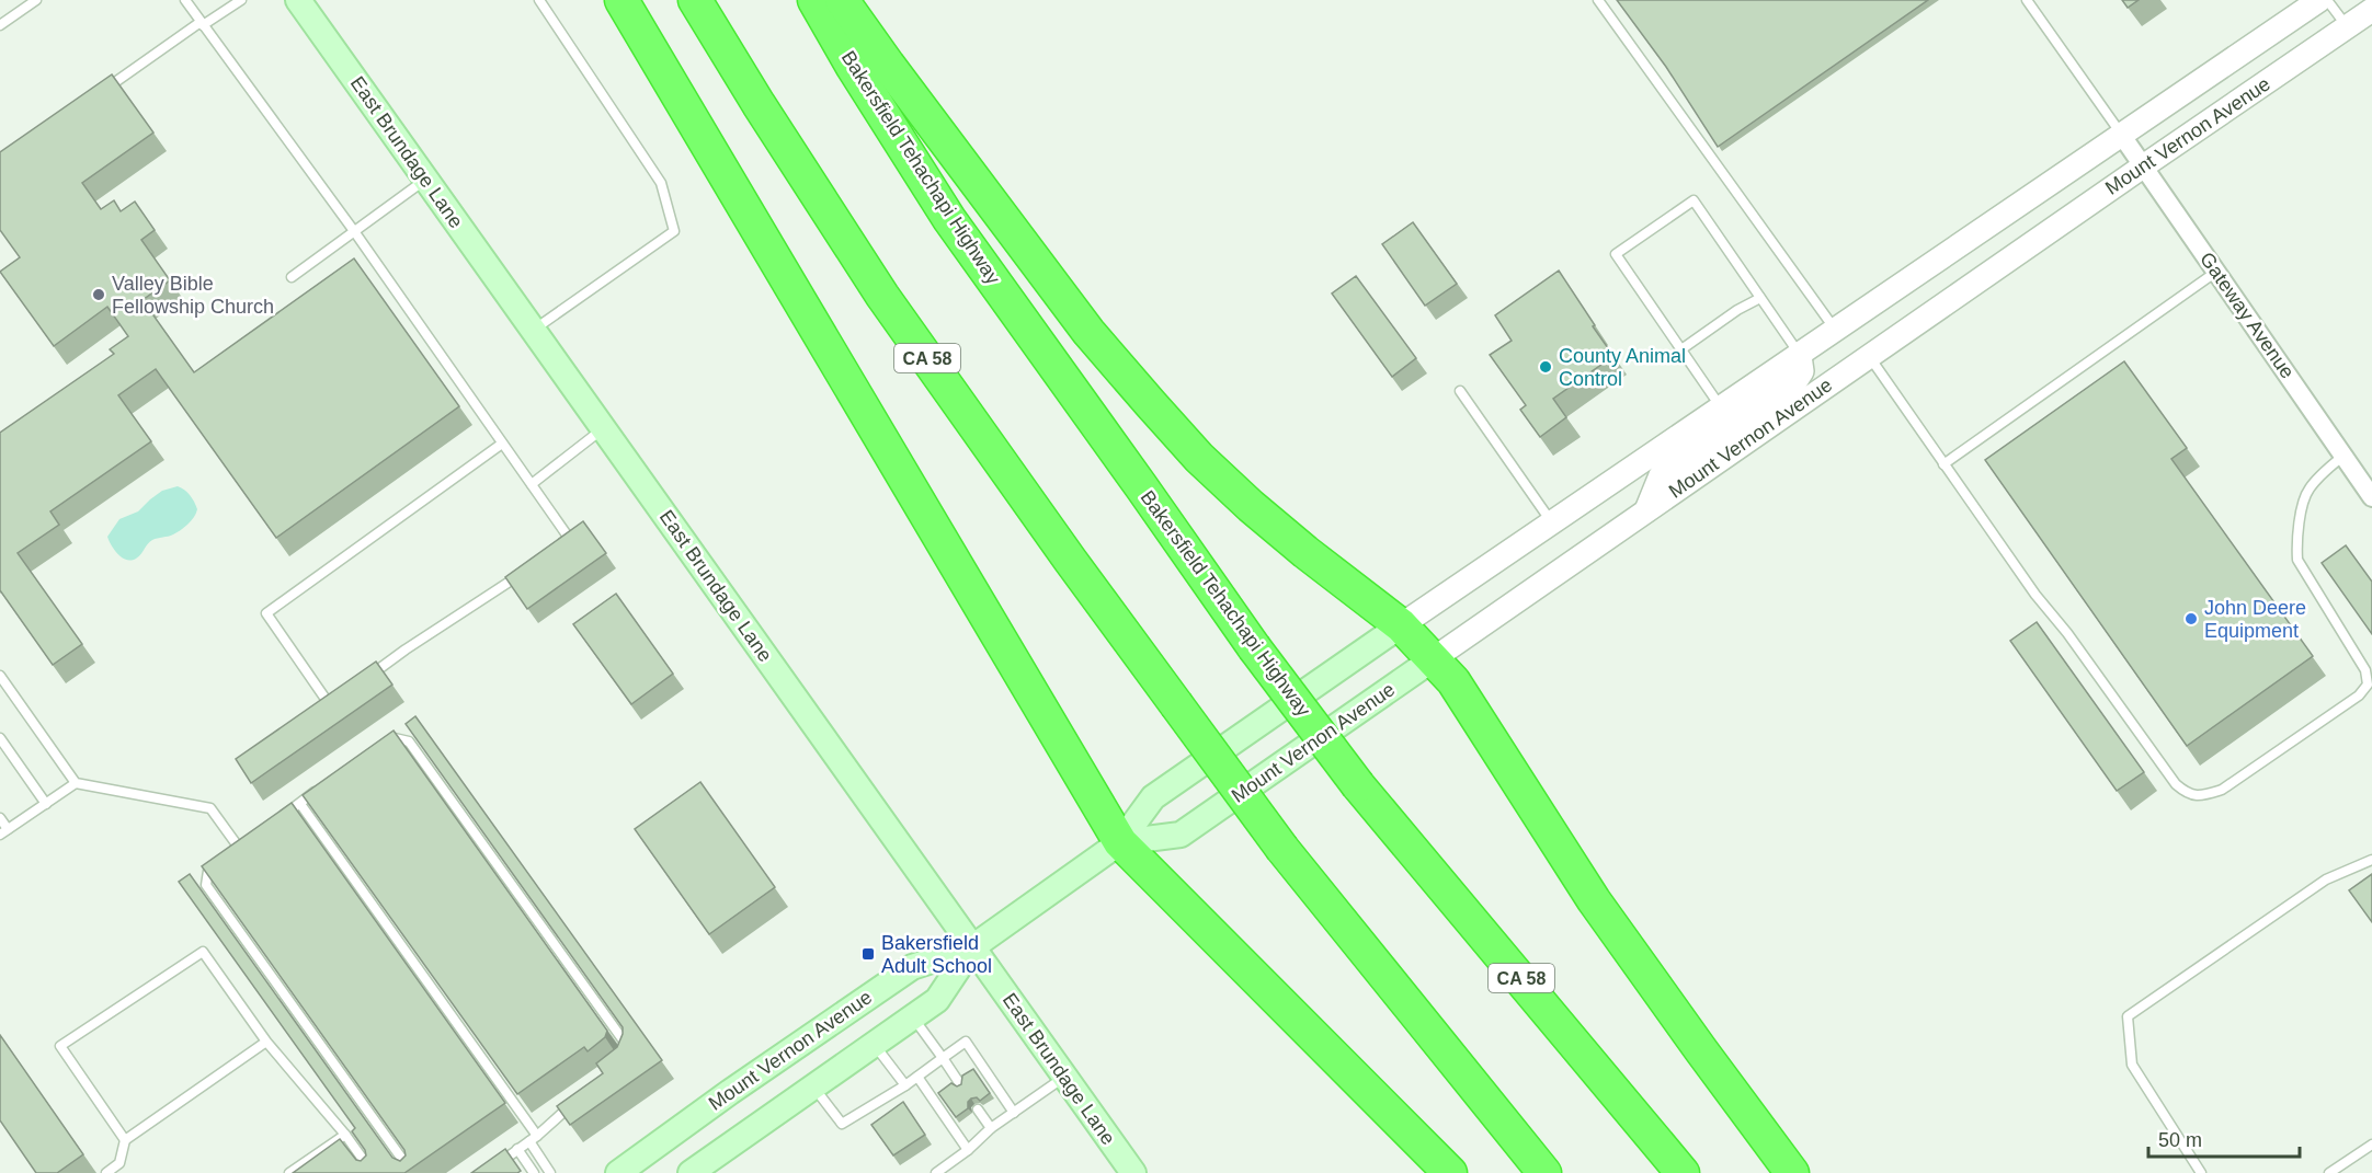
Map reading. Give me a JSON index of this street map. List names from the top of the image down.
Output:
{
  "streets": {
    "highway": ["Bakersfield Tehachapi Highway", "CA 58"],
    "main road": ["Mount Vernon Avenue", "East Brundage Lane"],
    "street": ["Gateway Avenue"]
  },
  "crossings": [
    ["Mount Vernon Avenue", "East Brundage Lane"],
    ["Mount Vernon Avenue", "Gateway Avenue"]
  ],
  "places": {
    "other": ["Valley Bible Fellowship Church", "County Animal Control", "John Deere Equipment"],
    "transit": ["Bakersfield Adult School"]
  },
  "scale_bar": "50 m"
}
